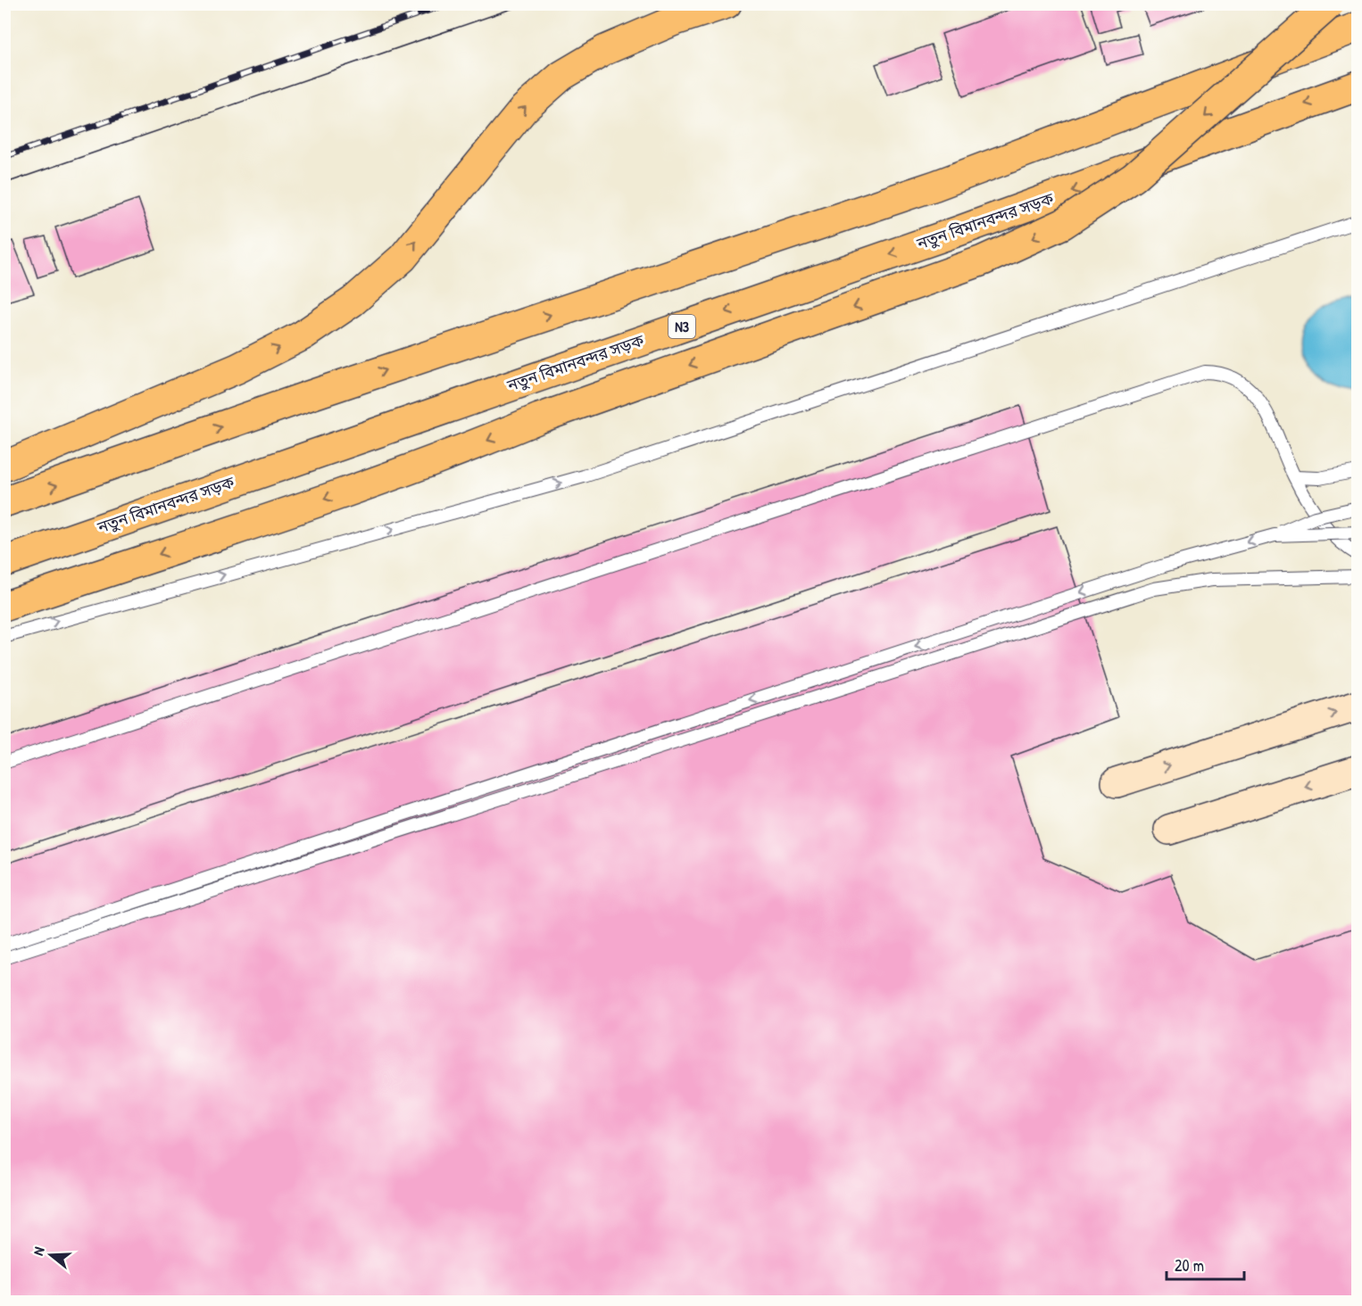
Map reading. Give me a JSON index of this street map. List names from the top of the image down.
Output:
{
  "streets": {
    "highway": ["নতুন বিমানবন্দর সড়ক", "N3"]
  },
  "scale_bar": "20 m",
  "north": "left"
}
